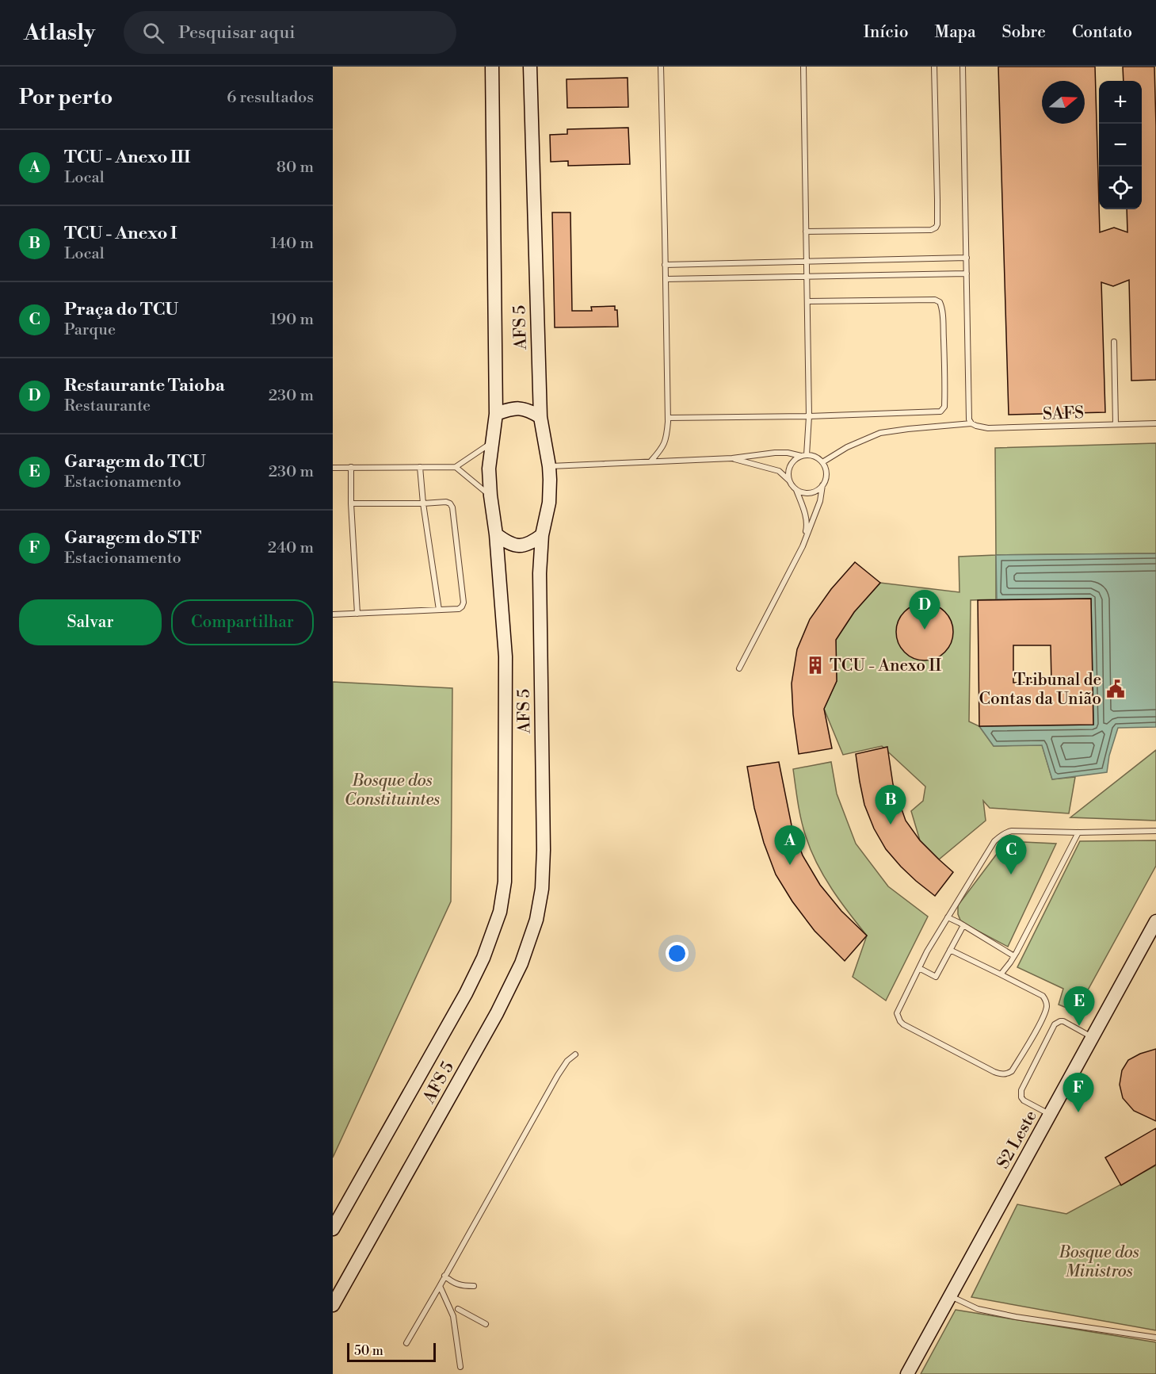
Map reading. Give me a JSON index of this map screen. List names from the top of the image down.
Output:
{
  "streets": {
    "main road": ["AFS 5", "S2 Leste"],
    "lane": ["SAFS"]
  },
  "parks": ["Bosque dos Constituintes", "Bosque dos Ministros"],
  "places": {
    "building": ["TCU - Anexo II"],
    "public building": ["Tribunal de Contas da União"]
  },
  "scale_bar": "50 m",
  "north": "right",
  "page": {
    "header": "Atlasly",
    "search": "Pesquisar aqui",
    "nav": [
      "Início",
      "Mapa",
      "Sobre",
      "Contato"
    ],
    "heading": ["Por perto", "6 resultados"],
    "map_buttons": ["+", "−"],
    "list": [
      {
        "mark": "A",
        "name": "TCU - Anexo III",
        "note": "Local",
        "value": "80 m"
      },
      {
        "mark": "B",
        "name": "TCU - Anexo I",
        "note": "Local",
        "value": "140 m"
      },
      {
        "mark": "C",
        "name": "Praça do TCU",
        "note": "Parque",
        "value": "190 m"
      },
      {
        "mark": "D",
        "name": "Restaurante Taioba",
        "note": "Restaurante",
        "value": "230 m"
      },
      {
        "mark": "E",
        "name": "Garagem do TCU",
        "note": "Estacionamento",
        "value": "230 m"
      },
      {
        "mark": "F",
        "name": "Garagem do STF",
        "note": "Estacionamento",
        "value": "240 m"
      }
    ],
    "buttons": ["Salvar", "Compartilhar"],
    "pins": [
      "D",
      "B",
      "A",
      "C",
      "E",
      "F"
    ],
    "scale": "50 m"
  }
}
